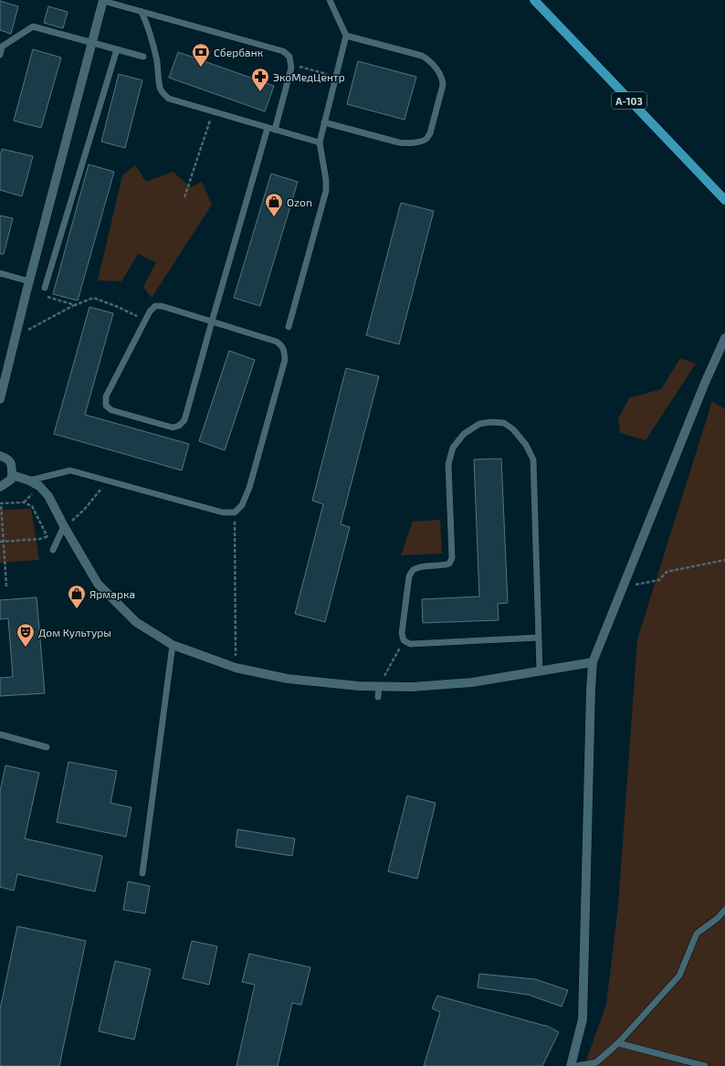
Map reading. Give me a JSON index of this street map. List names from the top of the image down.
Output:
{
  "streets": {
    "main road": ["А-103"]
  },
  "places": {
    "bank": ["Сбербанк"],
    "pharmacy": ["ЭкоМедЦентр"],
    "shop": ["Ozon", "Ярмарка"],
    "theatre": ["Дом Культуры"]
  }
}
